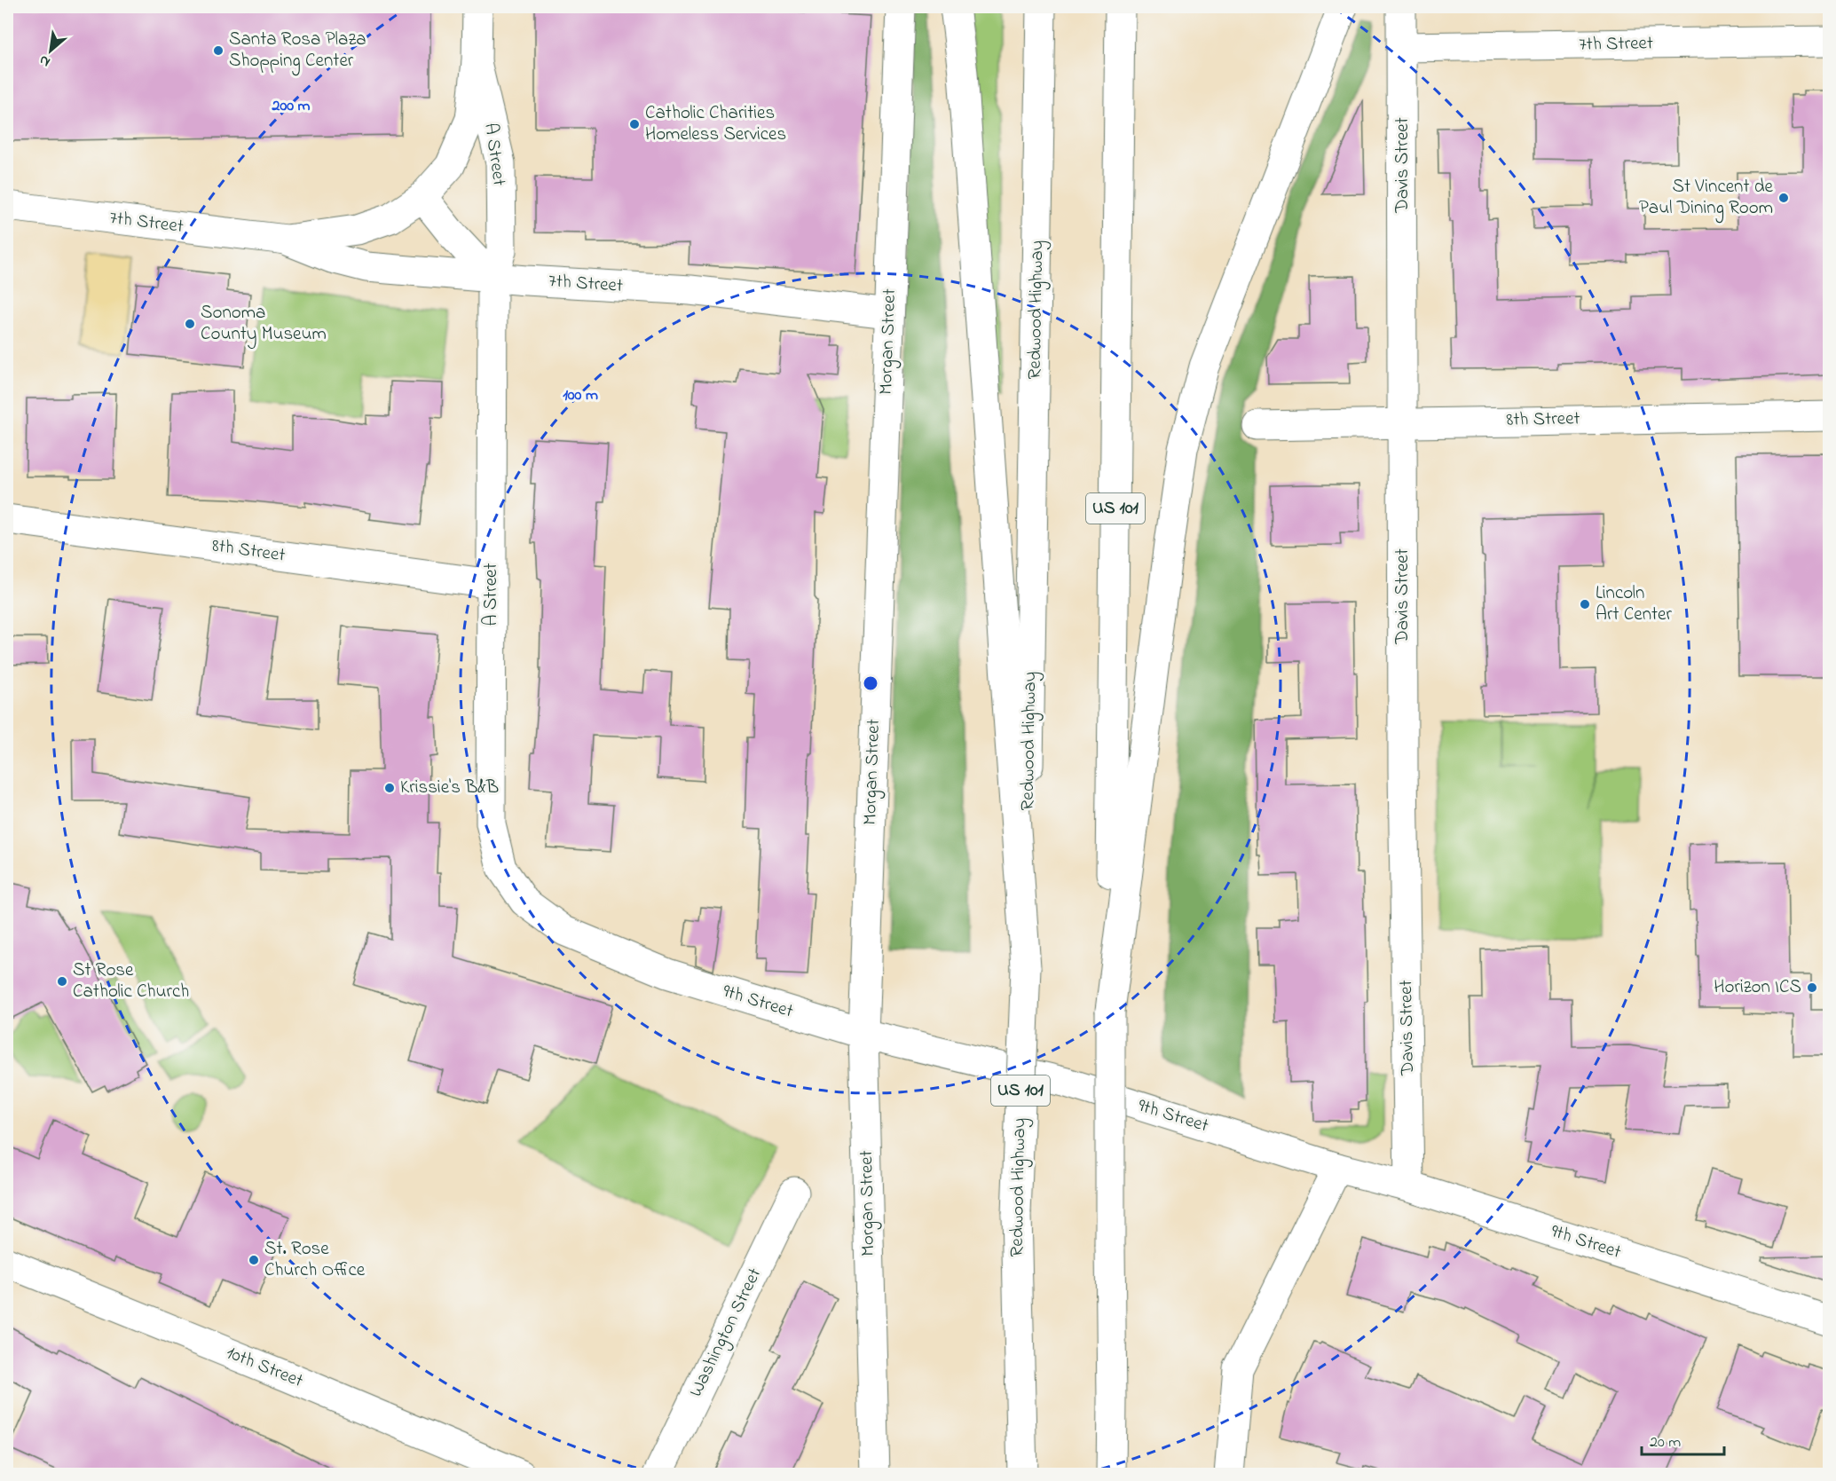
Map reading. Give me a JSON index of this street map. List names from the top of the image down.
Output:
{
  "streets": {
    "main road": [
      "7th Street",
      "A Street",
      "Davis Street",
      "Redwood Highway",
      "Morgan Street",
      "8th Street",
      "US 101",
      "9th Street",
      "Washington Street",
      "10th Street"
    ]
  },
  "crossings": [
    ["7th Street", "A Street"],
    ["7th Street", "Davis Street"],
    ["7th Street", "Morgan Street"],
    ["A Street", "8th Street"],
    ["A Street", "9th Street"],
    ["Davis Street", "8th Street"],
    ["Davis Street", "9th Street"],
    ["Morgan Street", "9th Street"]
  ],
  "places": [
    "Santa Rosa Plaza Shopping Center",
    "Catholic Charities Homeless Services",
    "St Vincent de Paul Dining Room",
    "Sonoma County Museum",
    "Lincoln Art Center",
    "Krissie's B&B",
    "St Rose Catholic Church",
    "Horizon ICS",
    "St. Rose Church Office"
  ],
  "scale_bar": "20 m",
  "north": "bottom left",
  "rings": ["200 m", "100 m"]
}
